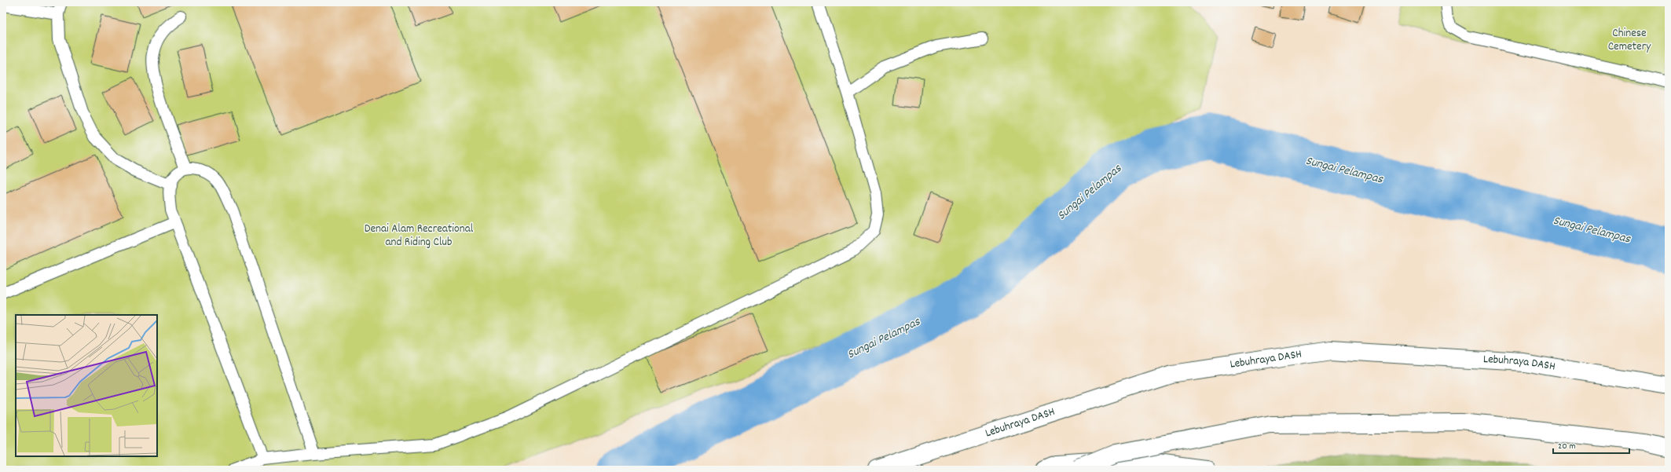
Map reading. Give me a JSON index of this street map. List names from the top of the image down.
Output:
{
  "streets": {
    "main road": ["Lebuhraya DASH"]
  },
  "water": ["Sungai Pelampas"],
  "parks": ["Chinese Cemetery", "Denai Alam Recreational and Riding Club"],
  "scale_bar": "20 m"
}
